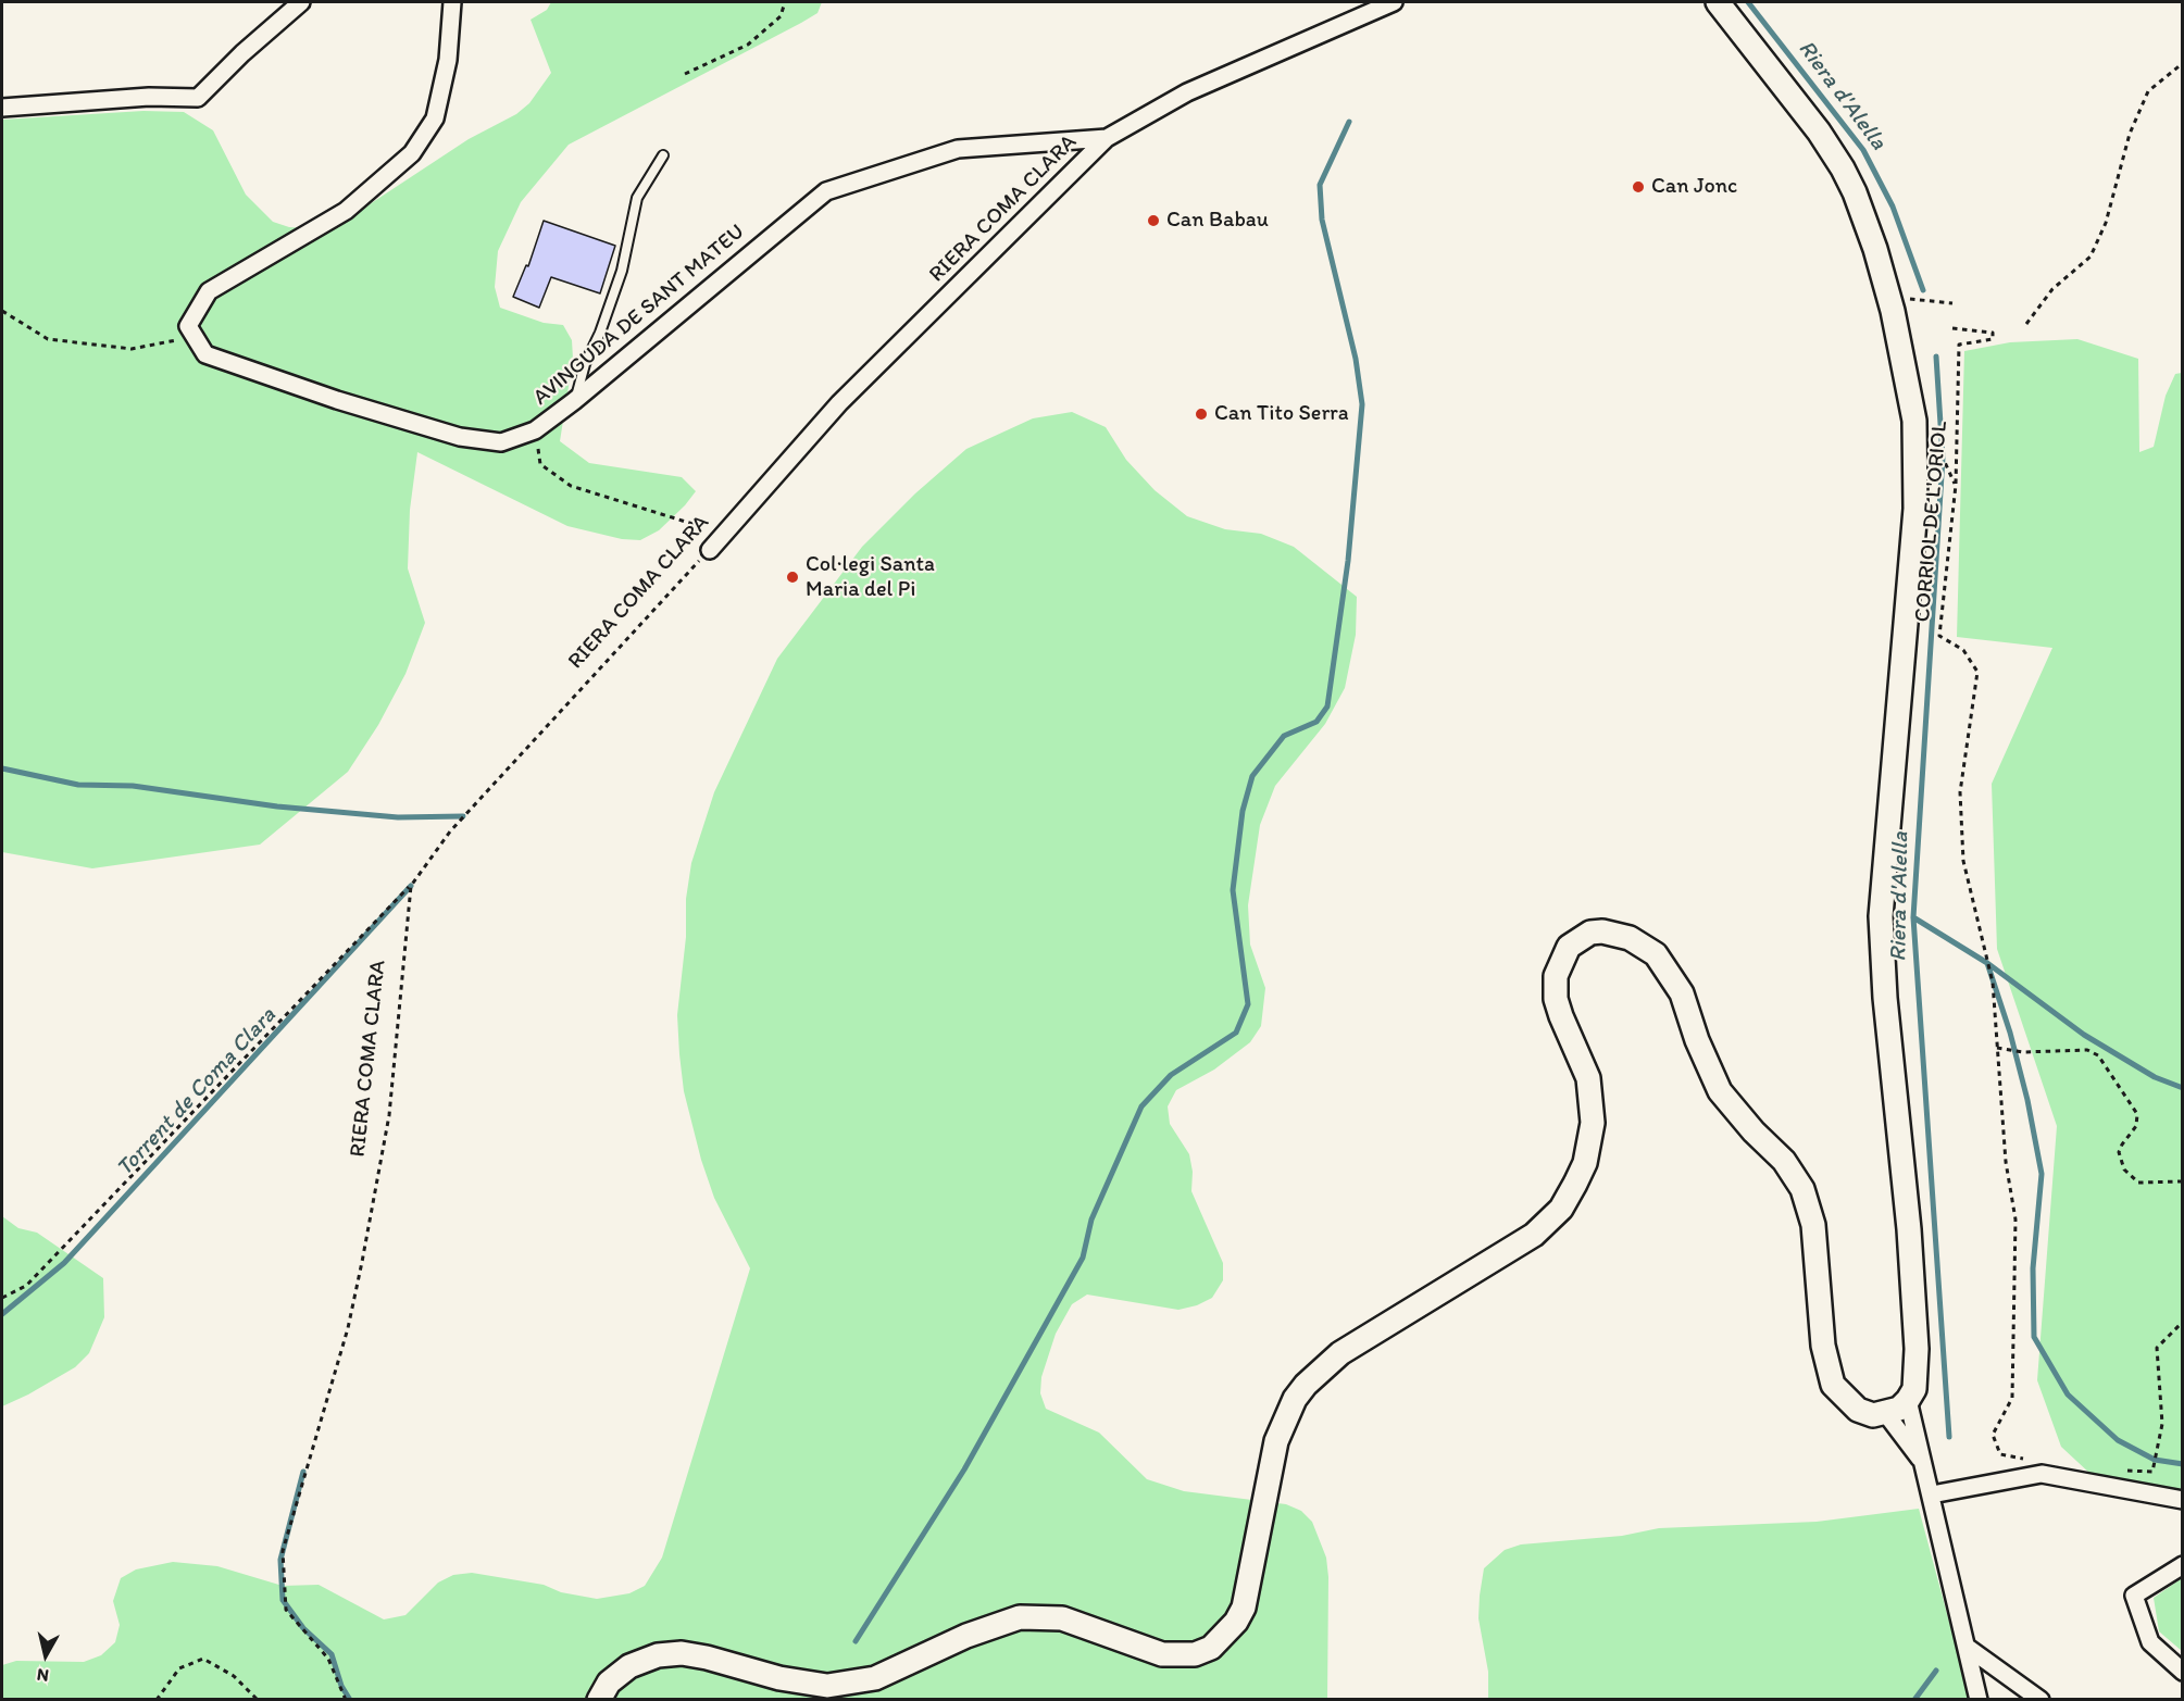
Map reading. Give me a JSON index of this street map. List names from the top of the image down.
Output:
{
  "streets": {
    "street": ["RIERA COMA CLARA", "AVINGUDA DE SANT MATEU"],
    "path": ["CORRIOL DE L'ORIOL"]
  },
  "crossings": [
    ["RIERA COMA CLARA", "AVINGUDA DE SANT MATEU"]
  ],
  "water": ["Riera d'Alella", "Torrent de Coma Clara"],
  "places": [
    "Can Jonc",
    "Can Babau",
    "Can Tito Serra",
    "Col·legi Santa Maria del Pi"
  ],
  "north": "bottom"
}
